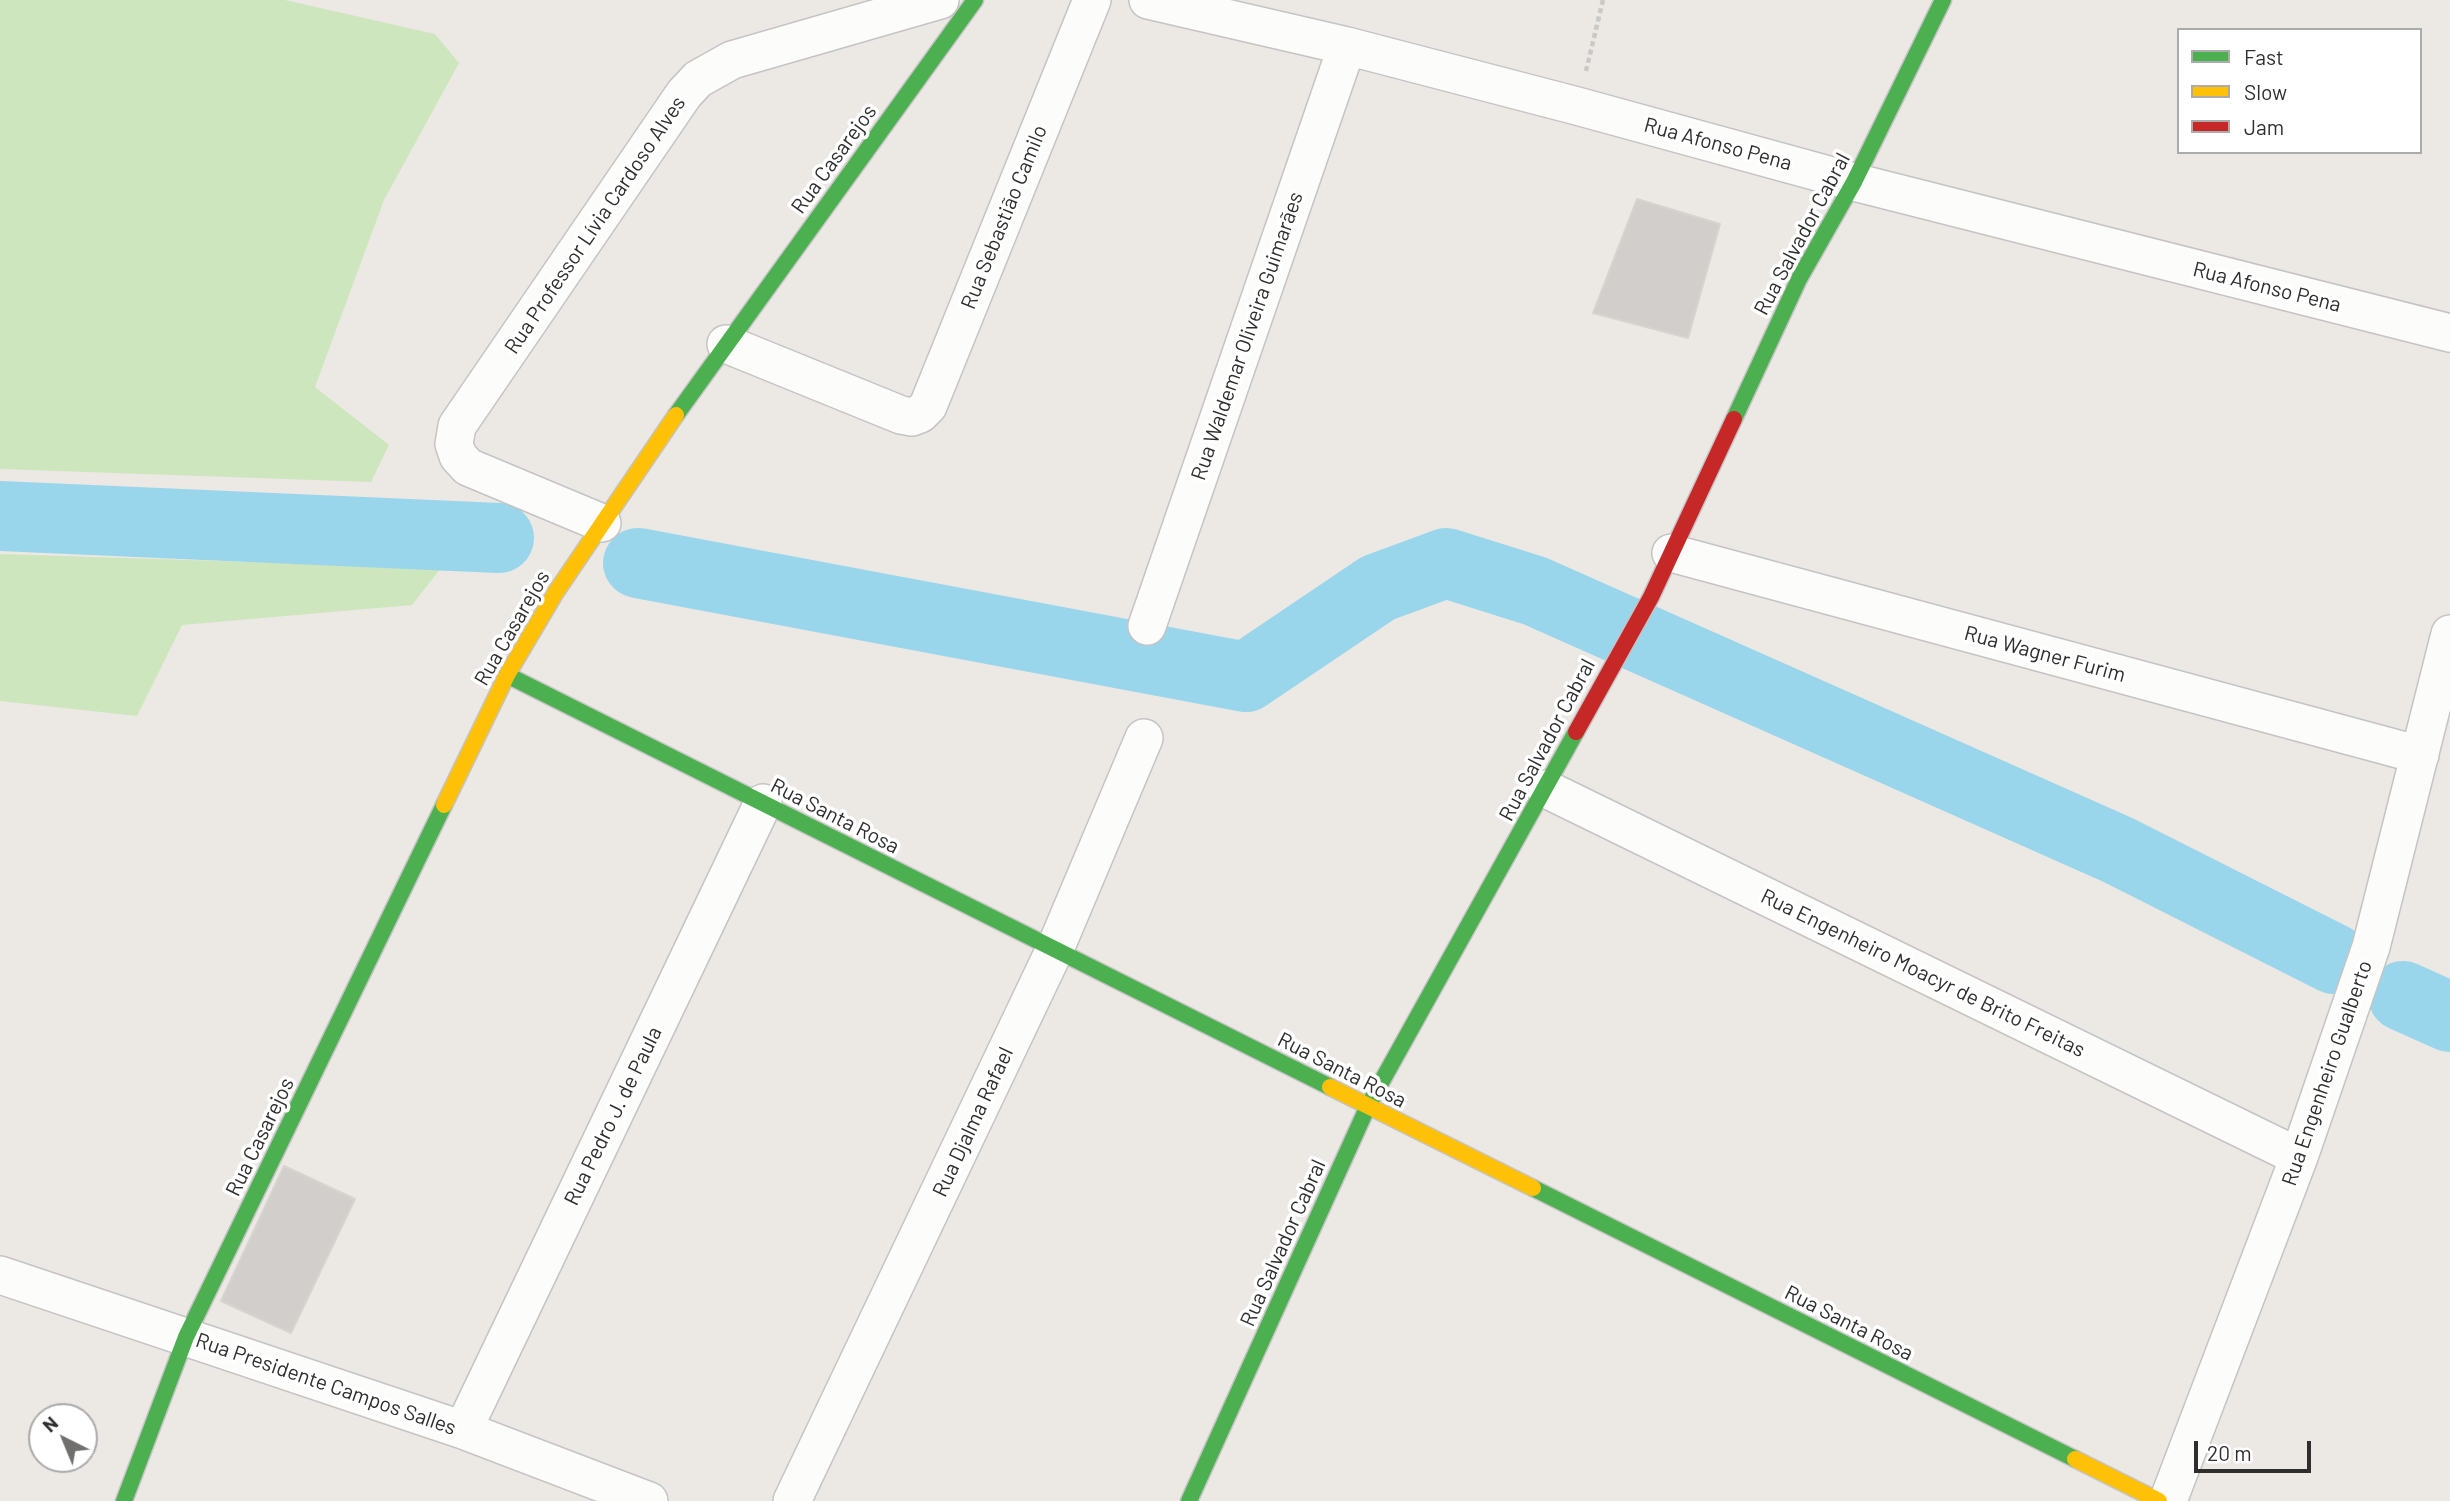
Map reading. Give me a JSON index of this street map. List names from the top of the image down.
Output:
{
  "streets": {
    "street": [
      "Rua Afonso Pena",
      "Rua Casarejos",
      "Rua Sebastião Camilo",
      "Rua Professor Lívia Cardoso Alves",
      "Rua Salvador Cabral",
      "Rua Waldemar Oliveira Guimarães",
      "Rua Wagner Furim",
      "Rua Santa Rosa",
      "Rua Engenheiro Moacyr de Brito Freitas",
      "Rua Engenheiro Gualberto",
      "Rua Pedro J. de Paula",
      "Rua Djalma Rafael",
      "Rua Presidente Campos Salles"
    ]
  },
  "crossings": [
    ["Rua Afonso Pena", "Rua Salvador Cabral"],
    ["Rua Afonso Pena", "Rua Waldemar Oliveira Guimarães"],
    ["Rua Casarejos", "Rua Sebastião Camilo"],
    ["Rua Casarejos", "Rua Professor Lívia Cardoso Alves"],
    ["Rua Casarejos", "Rua Santa Rosa"],
    ["Rua Casarejos", "Rua Presidente Campos Salles"],
    ["Rua Salvador Cabral", "Rua Wagner Furim"],
    ["Rua Salvador Cabral", "Rua Santa Rosa"],
    ["Rua Salvador Cabral", "Rua Engenheiro Moacyr de Brito Freitas"],
    ["Rua Wagner Furim", "Rua Engenheiro Gualberto"],
    ["Rua Santa Rosa", "Rua Pedro J. de Paula"],
    ["Rua Santa Rosa", "Rua Djalma Rafael"],
    ["Rua Engenheiro Moacyr de Brito Freitas", "Rua Engenheiro Gualberto"],
    ["Rua Pedro J. de Paula", "Rua Presidente Campos Salles"]
  ],
  "legend": ["Fast", "Slow", "Jam"],
  "scale_bar": "20 m",
  "north": "top left"
}
